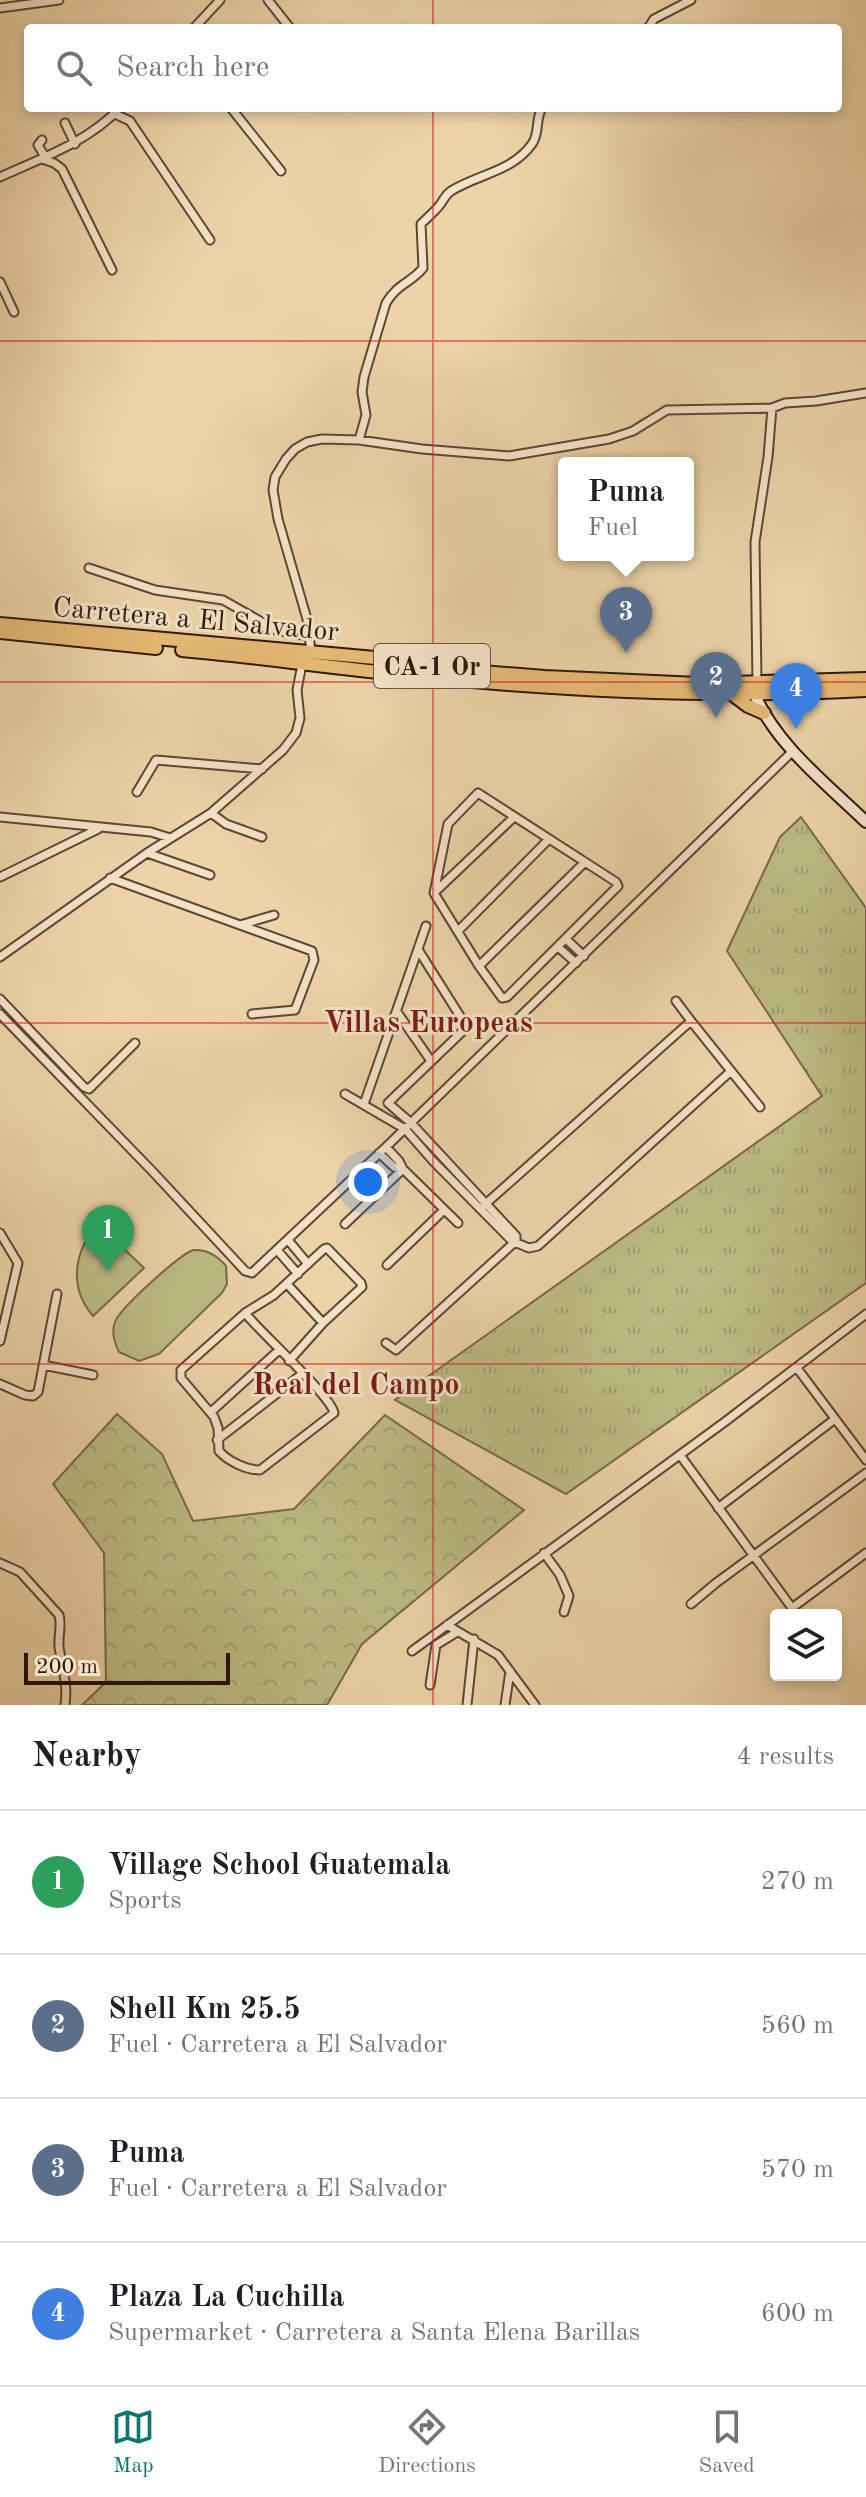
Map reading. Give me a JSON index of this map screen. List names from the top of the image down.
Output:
{
  "streets": {
    "highway": ["Carretera a El Salvador", "CA-1 Or"]
  },
  "districts": ["Villas Europeas", "Real del Campo"],
  "scale_bar": "200 m",
  "page": {
    "search": "Search here",
    "popup": ["Puma", "Fuel"],
    "pins": [
      "3",
      "2",
      "4",
      "1"
    ],
    "scale": "200 m",
    "heading": ["Nearby", "4 results"],
    "list": [
      {
        "mark": "1",
        "name": "Village School Guatemala",
        "note": "Sports",
        "value": "270 m"
      },
      {
        "mark": "2",
        "name": "Shell Km 25.5",
        "note": "Fuel · Carretera a El Salvador",
        "value": "560 m"
      },
      {
        "mark": "3",
        "name": "Puma",
        "note": "Fuel · Carretera a El Salvador",
        "value": "570 m"
      },
      {
        "mark": "4",
        "name": "Plaza La Cuchilla",
        "note": "Supermarket · Carretera a Santa Elena Barillas",
        "value": "600 m"
      }
    ],
    "nav": ["Map", "Directions", "Saved"]
  }
}
